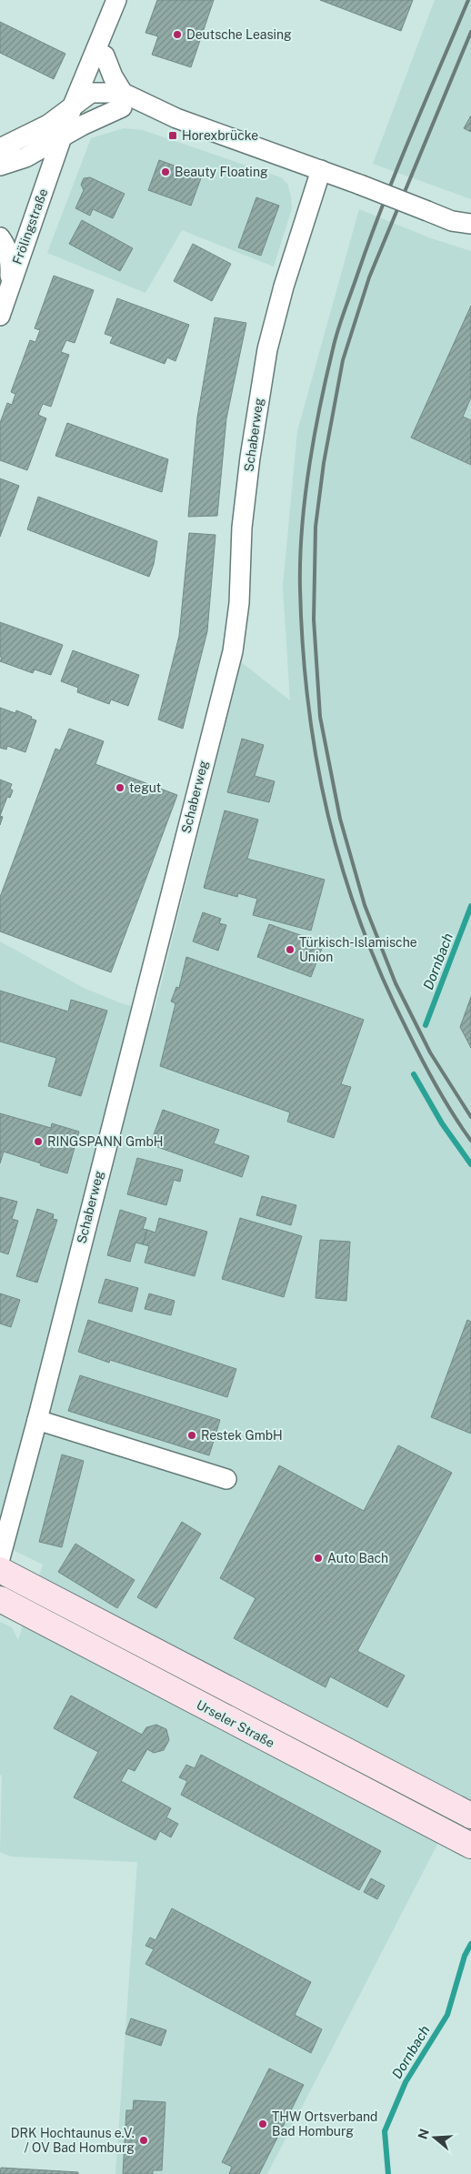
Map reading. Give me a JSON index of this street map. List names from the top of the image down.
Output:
{
  "streets": {
    "street": ["Frölingstraße", "Schaberweg", "Urseler Straße"]
  },
  "water": ["Dornbach"],
  "places": {
    "other": [
      "Deutsche Leasing",
      "Beauty Floating",
      "tegut",
      "Türkisch-Islamische Union",
      "RINGSPANN GmbH",
      "Restek GmbH",
      "Auto Bach",
      "THW Ortsverband Bad Homburg",
      "DRK Hochtaunus e.V. / OV Bad Homburg"
    ],
    "transit": ["Horexbrücke"]
  },
  "north": "left"
}
